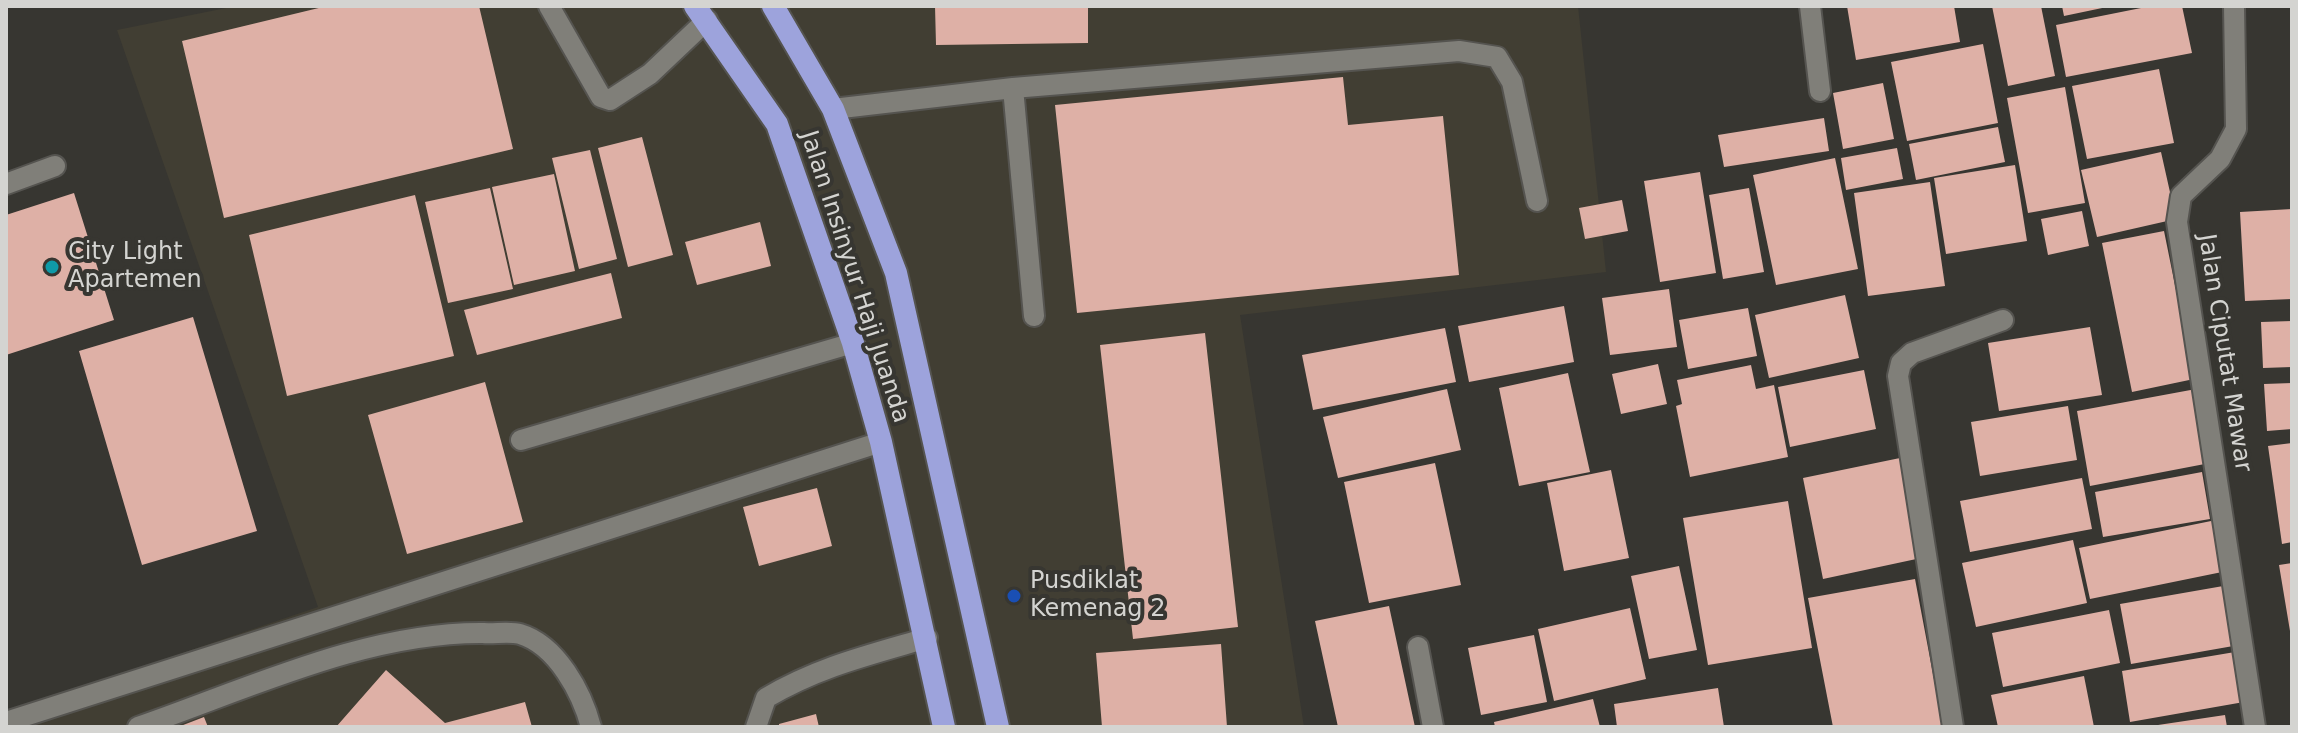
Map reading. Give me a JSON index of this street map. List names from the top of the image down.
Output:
{
  "streets": {
    "highway": ["Jalan Insinyur Haji Juanda"],
    "street": ["Jalan Ciputat Mawar"]
  },
  "places": ["City Light Apartemen", "Pusdiklat Kemenag 2"]
}
